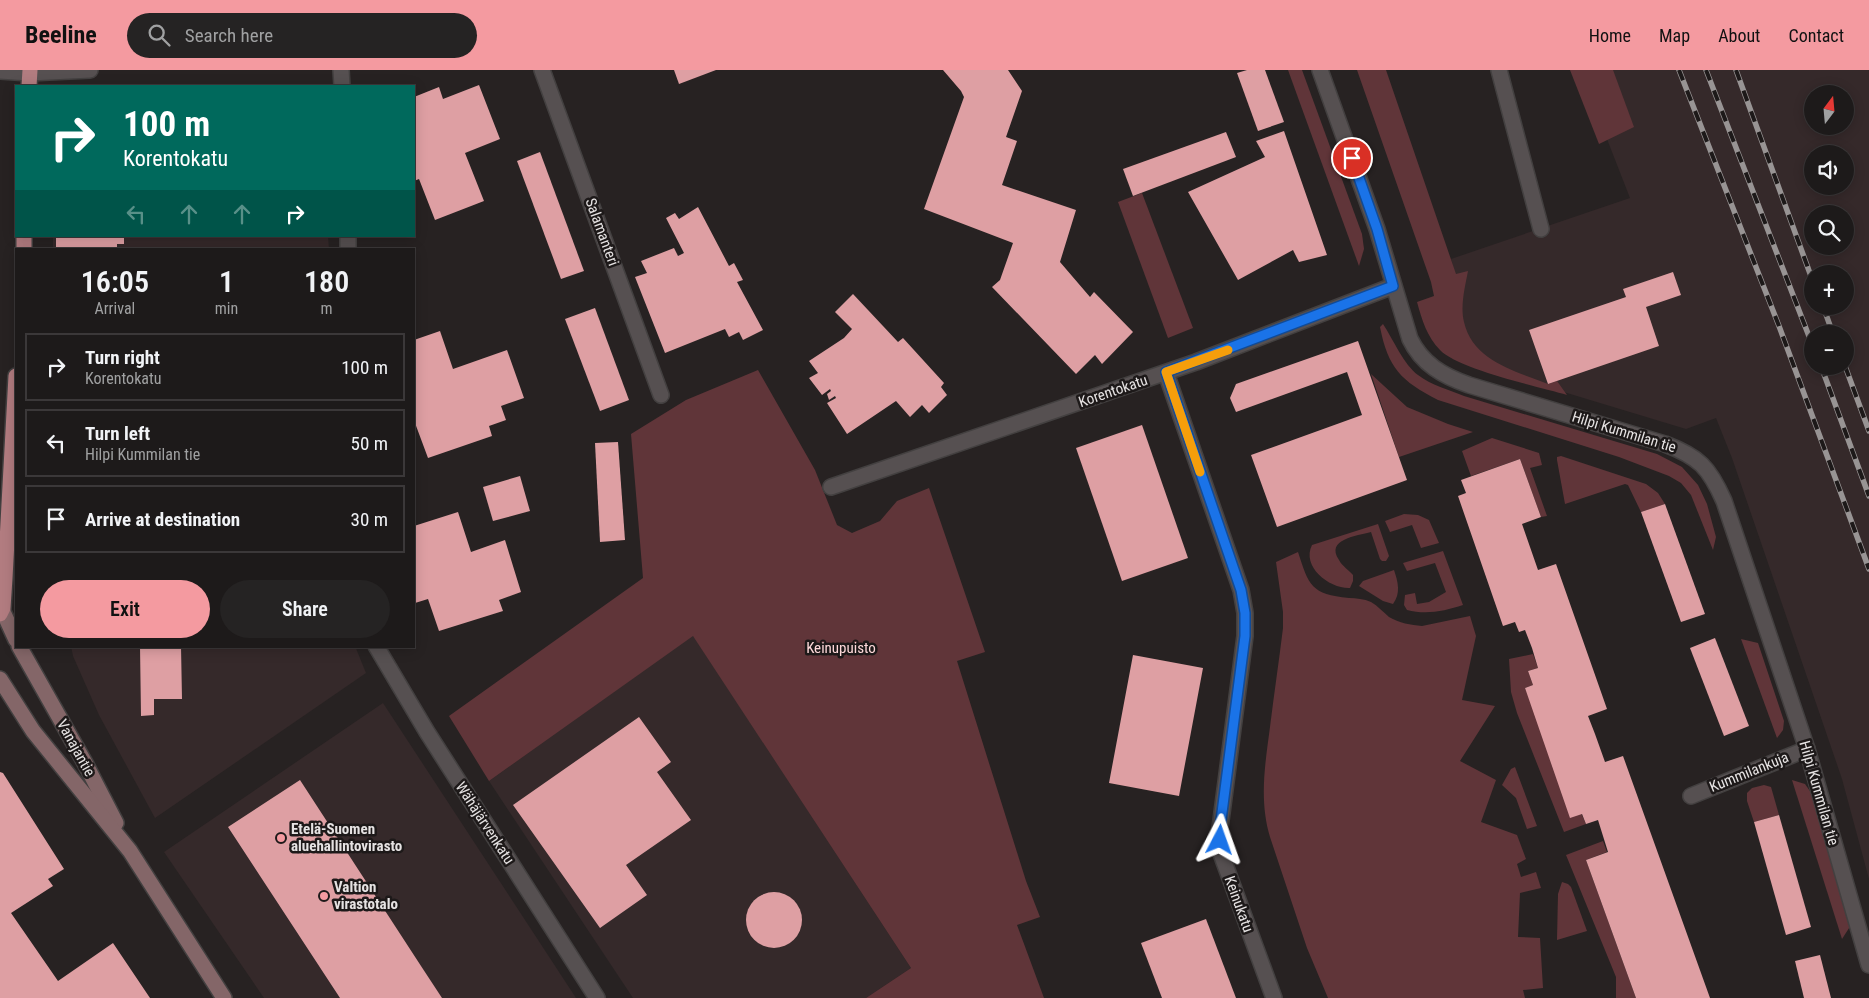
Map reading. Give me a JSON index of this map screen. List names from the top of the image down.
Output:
{
  "streets": {
    "street": [
      "Salamanteri",
      "Korentokatu",
      "Hilpi Kummilan tie",
      "Vanajantie",
      "Kummilankuja",
      "Wähäjärvenkatu",
      "Keinukatu"
    ]
  },
  "crossings": [
    ["Korentokatu", "Hilpi Kummilan tie"],
    ["Korentokatu", "Keinukatu"],
    ["Hilpi Kummilan tie", "Kummilankuja"]
  ],
  "parks": ["Keinupuisto"],
  "places": ["Etelä-Suomen aluehallintovirasto", "Valtion virastotalo"],
  "north": "top",
  "page": {
    "header": "Beeline",
    "search": "Search here",
    "nav": [
      "Home",
      "Map",
      "About",
      "Contact"
    ],
    "map_buttons": ["+", "−"],
    "turn": ["100 m", "Korentokatu"],
    "eta": [
      "16:05",
      "Arrival",
      "1",
      "min",
      "180",
      "m"
    ],
    "list": [
      {
        "name": "Turn right",
        "note": "Korentokatu",
        "value": "100 m"
      },
      {
        "name": "Turn left",
        "note": "Hilpi Kummilan tie",
        "value": "50 m"
      },
      {
        "name": "Arrive at destination",
        "value": "30 m"
      }
    ],
    "buttons": ["Exit", "Share"]
  }
}
